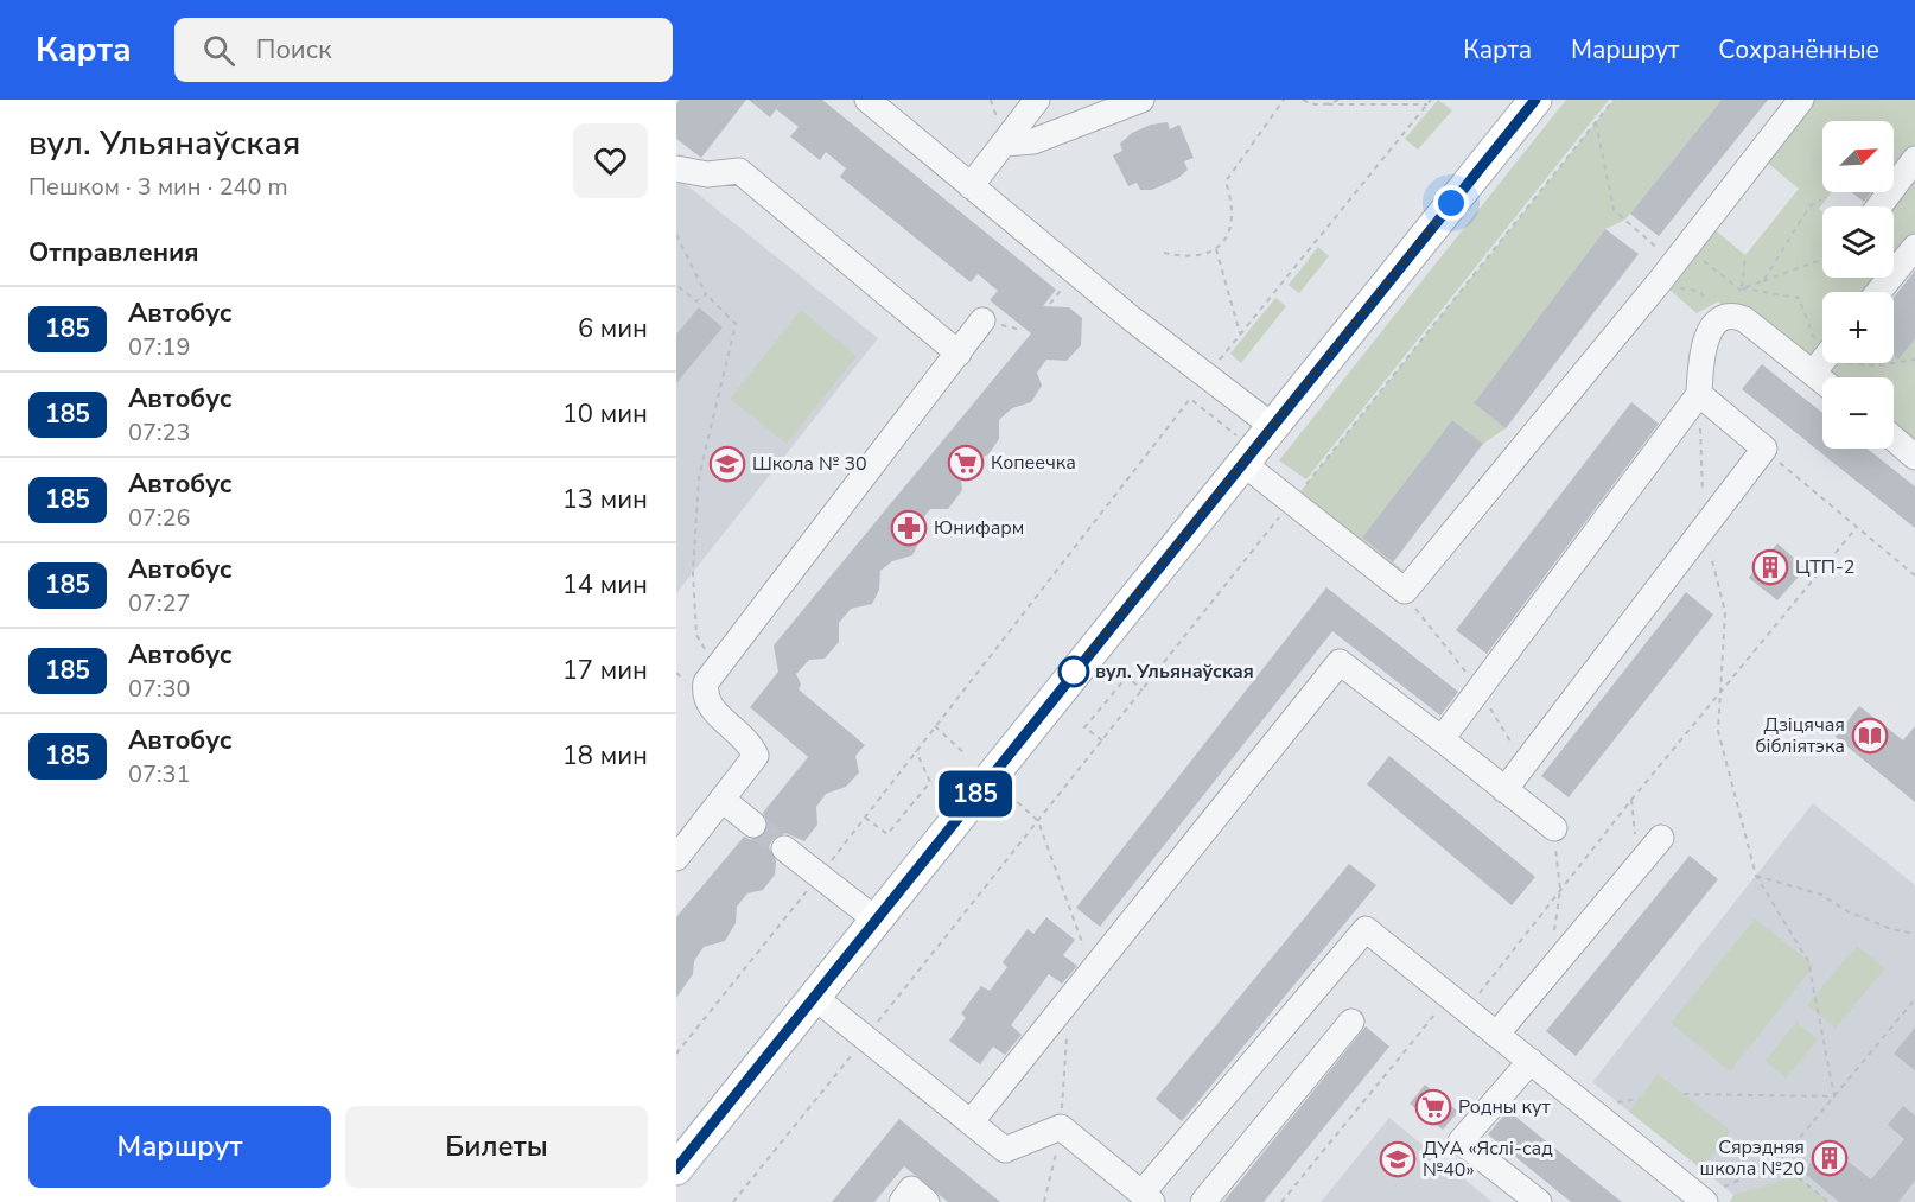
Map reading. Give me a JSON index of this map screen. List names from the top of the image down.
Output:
{
  "places": {
    "supermarket": ["Копеечка", "Родны кут"],
    "school or university": ["Школа № 30", "ДУА «Яслі-сад №40»"],
    "pharmacy": ["Юнифарм"],
    "building": ["ЦТП-2", "Сярэдняя школа №20"],
    "other": ["вул. Ульянаўская"],
    "library": ["Дзіцячая бібліятэка"]
  },
  "lines": ["bus line 185"],
  "north": "top right",
  "page": {
    "header": "Карта",
    "search": "Поиск",
    "nav": ["Карта", "Маршрут", "Сохранённые"],
    "heading": [
      ["вул. Ульянаўская", "Пешком · 3 мин · 240 m"],
      "Отправления"
    ],
    "on_map": "185",
    "map_buttons": ["+", "−"],
    "list": [
      {
        "mark": "185",
        "name": "Автобус",
        "note": "07:19",
        "value": "6 мин"
      },
      {
        "mark": "185",
        "name": "Автобус",
        "note": "07:23",
        "value": "10 мин"
      },
      {
        "mark": "185",
        "name": "Автобус",
        "note": "07:26",
        "value": "13 мин"
      },
      {
        "mark": "185",
        "name": "Автобус",
        "note": "07:27",
        "value": "14 мин"
      },
      {
        "mark": "185",
        "name": "Автобус",
        "note": "07:30",
        "value": "17 мин"
      },
      {
        "mark": "185",
        "name": "Автобус",
        "note": "07:31",
        "value": "18 мин"
      }
    ],
    "buttons": ["Маршрут", "Билеты"]
  }
}
